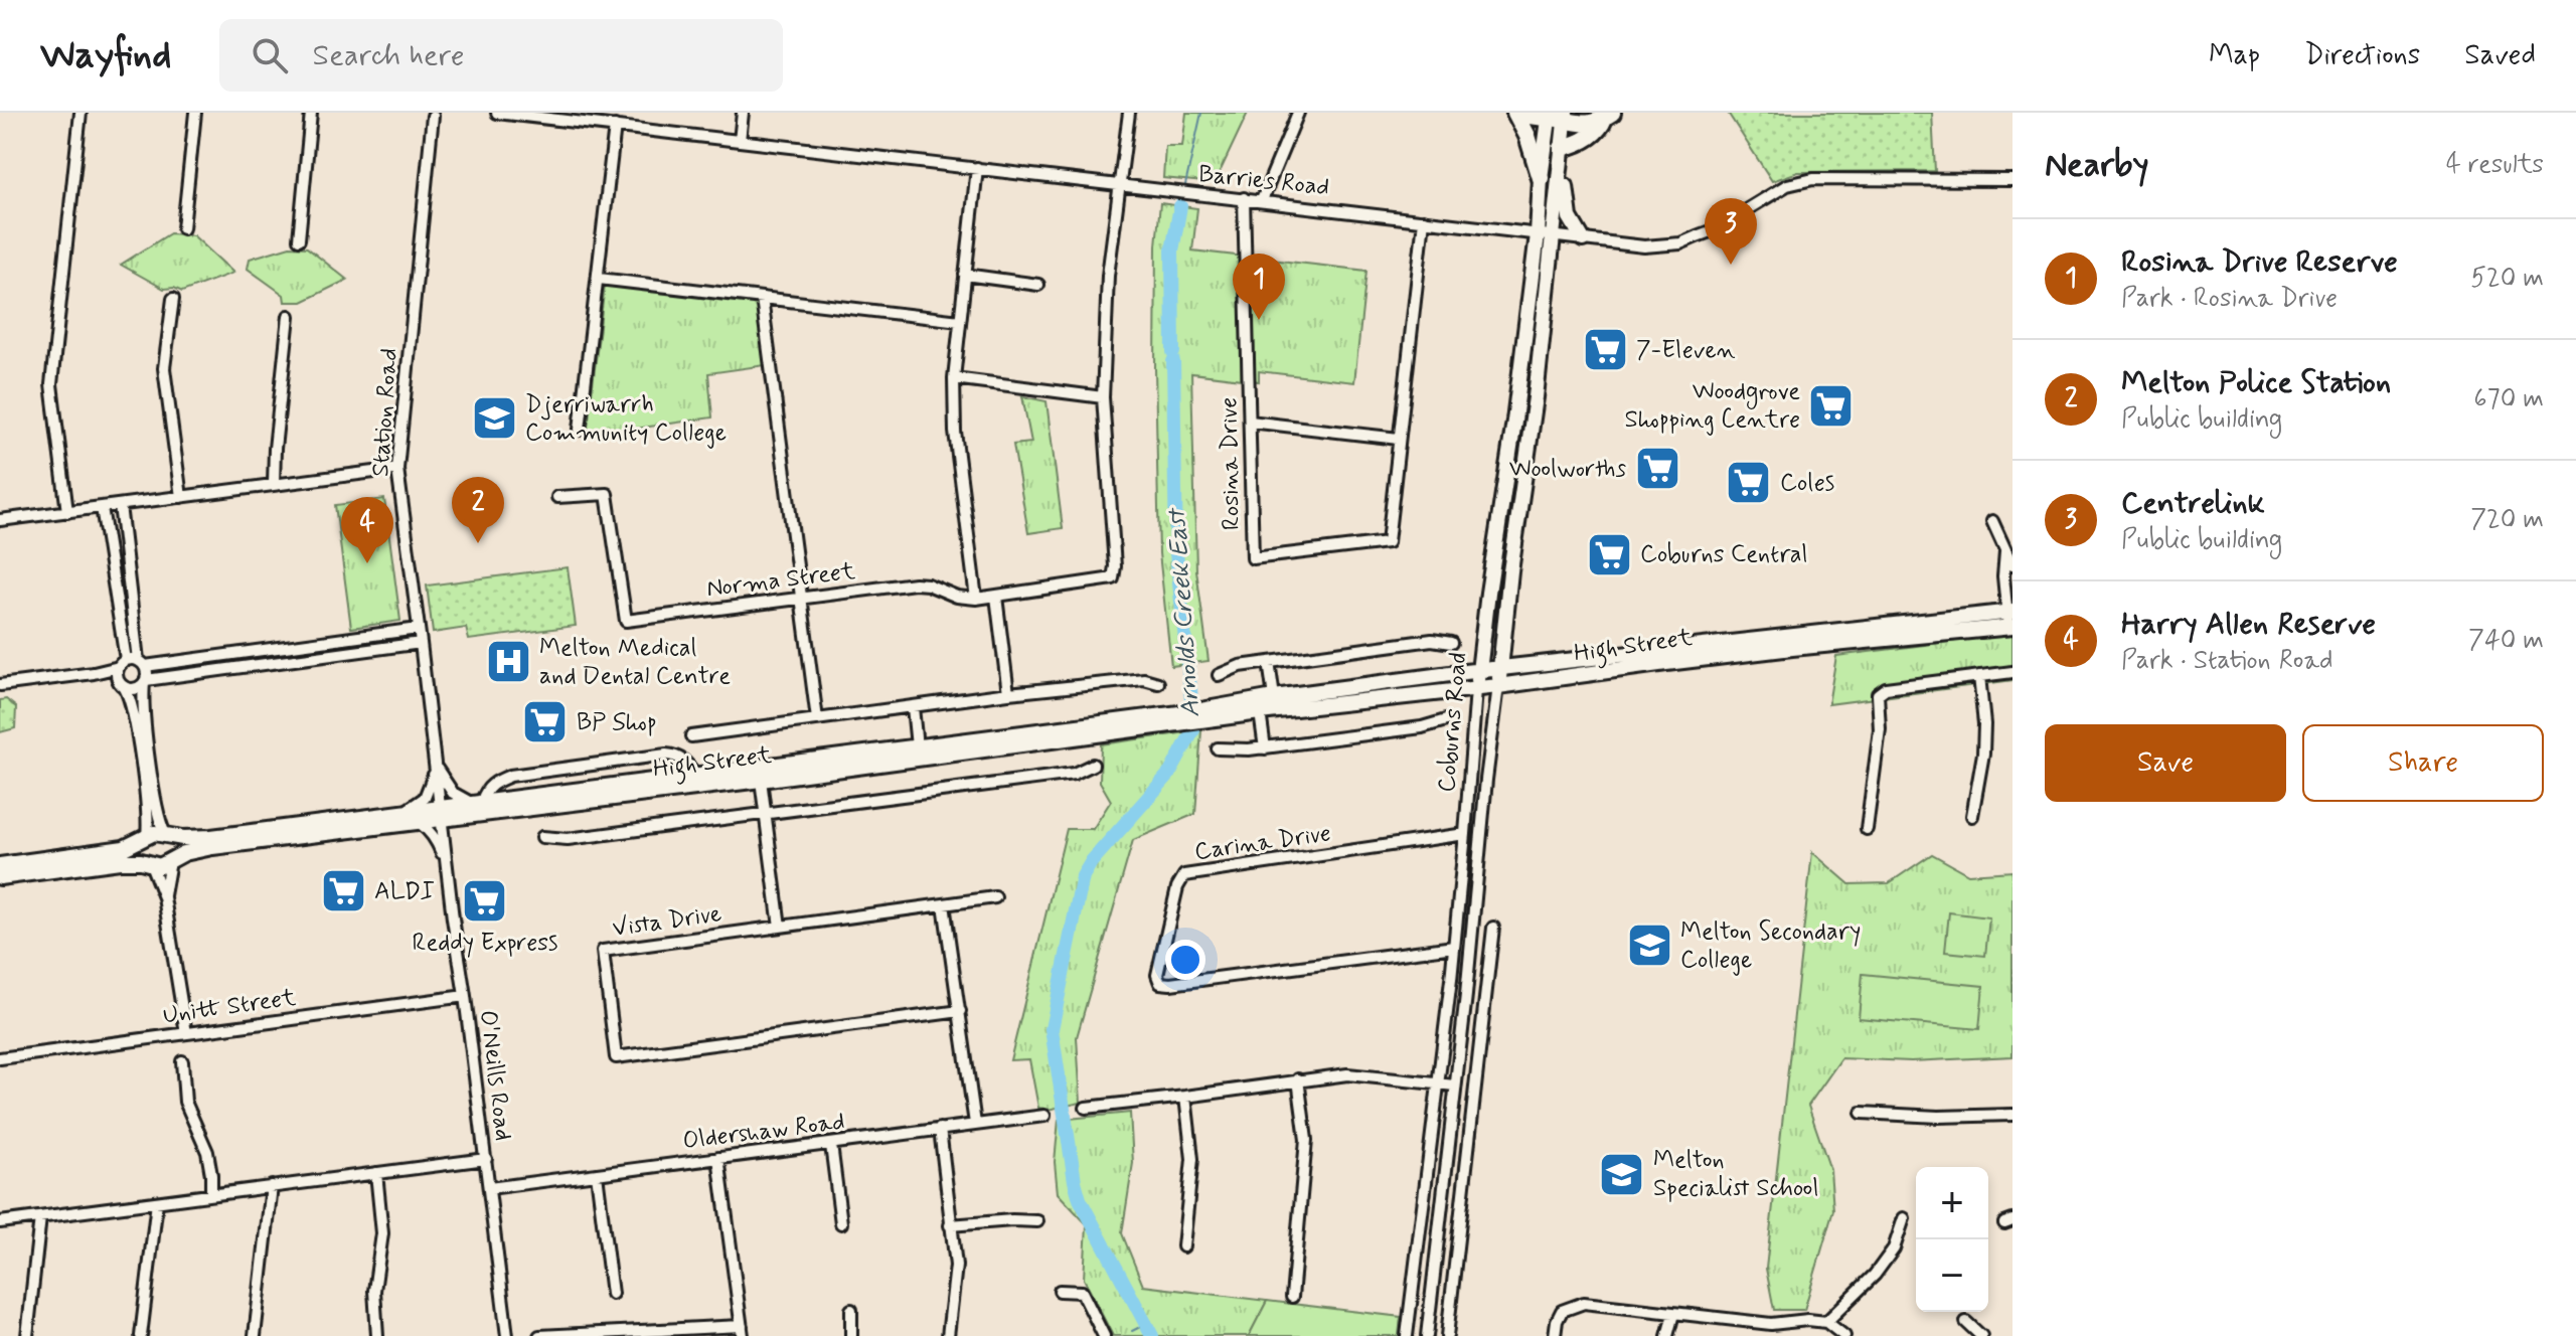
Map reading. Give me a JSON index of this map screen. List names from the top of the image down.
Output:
{
  "streets": {
    "main road": ["High Street", "Coburns Road"],
    "street": [
      "Barries Road",
      "Station Road",
      "Rosina Drive",
      "Norma Street",
      "Carina Drive",
      "Vista Drive",
      "Unitt Street",
      "O'Neills Road",
      "Oldershaw Road"
    ]
  },
  "crossings": [
    ["Barries Road", "Rosina Drive"],
    ["Barries Road", "Coburns Road"],
    ["Station Road", "High Street"],
    ["Station Road", "O'Neills Road"],
    ["High Street", "Coburns Road"],
    ["High Street", "O'Neills Road"],
    ["Coburns Road", "Carina Drive"],
    ["Unitt Street", "O'Neills Road"],
    ["O'Neills Road", "Oldershaw Road"]
  ],
  "water": ["Arnolds Creek East"],
  "places": {
    "supermarket": [
      "7-Eleven",
      "Woodgrove Shopping Centre",
      "Woolworths",
      "Coles",
      "Coburns Central",
      "BP Shop",
      "ALDI",
      "Reddy Express"
    ],
    "school or university": ["Djerriwarrh Community College", "Melton Secondary College", "Melton Specialist School"],
    "hospital": ["Melton Medical and Dental Centre"]
  },
  "page": {
    "header": "Wayfind",
    "search": "Search here",
    "nav": ["Map", "Directions", "Saved"],
    "heading": ["Nearby", "4 results"],
    "pins": [
      "3",
      "1",
      "2",
      "4"
    ],
    "list": [
      {
        "mark": "1",
        "name": "Rosina Drive Reserve",
        "note": "Park · Rosina Drive",
        "value": "520 m"
      },
      {
        "mark": "2",
        "name": "Melton Police Station",
        "note": "Public building",
        "value": "670 m"
      },
      {
        "mark": "3",
        "name": "Centrelink",
        "note": "Public building",
        "value": "720 m"
      },
      {
        "mark": "4",
        "name": "Harry Allen Reserve",
        "note": "Park · Station Road",
        "value": "740 m"
      }
    ],
    "buttons": ["Save", "Share"],
    "map_buttons": ["+", "−"]
  }
}
